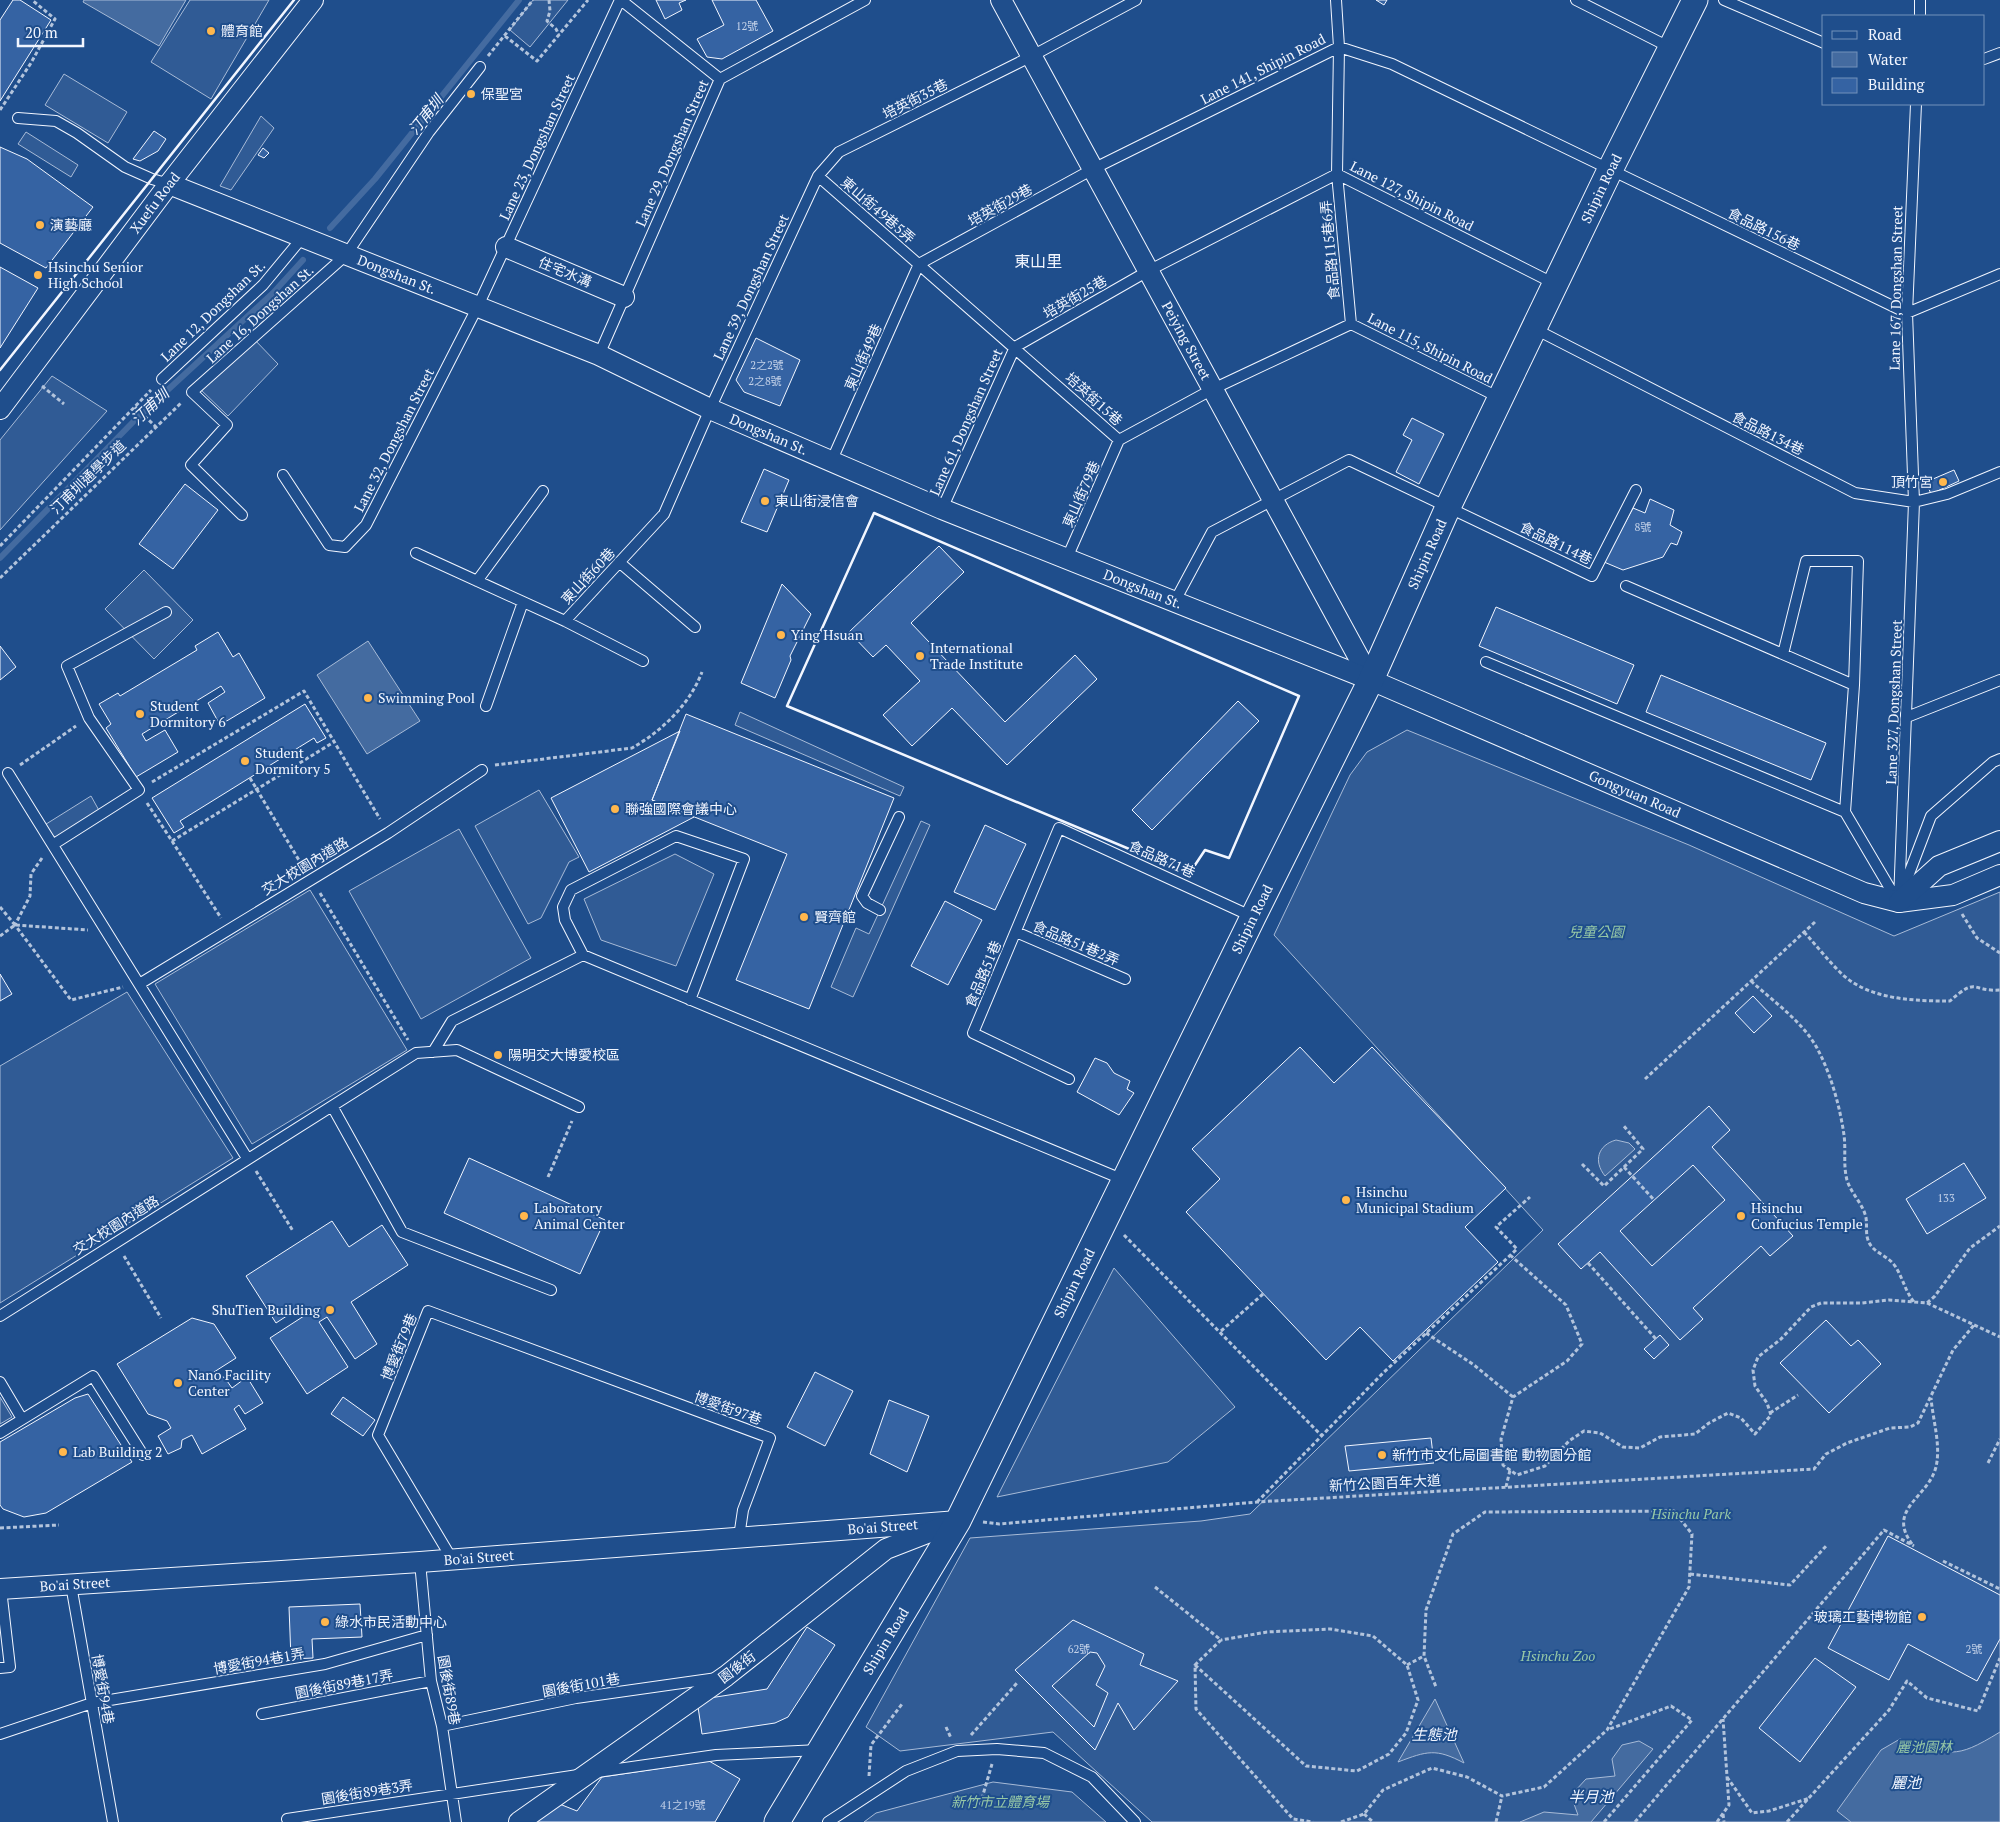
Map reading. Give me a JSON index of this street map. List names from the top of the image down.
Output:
{
  "streets": {
    "street": [
      "Shipin Road",
      "Xuefu Road",
      "住宅水溝",
      "Dongshan St.",
      "Peiying Street",
      "Gongyuan Road",
      "Bo'ai Street",
      "園後街"
    ],
    "lane": [
      "Lane 141, Shipin Road",
      "培英街35巷",
      "Lane 23, Dongshan Street",
      "Lane 29, Dongshan Street",
      "Lane 127, Shipin Road",
      "培英街29巷",
      "東山街49巷5弄",
      "食品路156巷",
      "食品路115巷6弄",
      "Lane 39, Dongshan Street",
      "Lane 167, Dongshan Street",
      "培英街25巷",
      "Lane 12, Dongshan St.",
      "Lane 16, Dongshan St.",
      "Lane 115, Shipin Road",
      "東山街49巷",
      "培英街15巷",
      "Lane 61, Dongshan Street",
      "食品路134巷",
      "Lane 32, Dongshan Street",
      "東山街79巷",
      "食品路114巷",
      "東山街60巷",
      "Lane 327, Dongshan Street",
      "食品路71巷",
      "交大校園內道路",
      "食品路51巷2弄",
      "食品路51巷",
      "博愛街79巷",
      "博愛街97巷",
      "博愛街94巷1弄",
      "園後街89巷17弄",
      "園後街101巷",
      "博愛街94巷",
      "園後街89巷",
      "園後街89巷3弄"
    ],
    "path": ["汀甫圳通學步道", "新竹公園百年大道"]
  },
  "crossings": [
    ["Lane 141, Shipin Road", "Shipin Road"],
    ["Lane 141, Shipin Road", "培英街29巷"],
    ["Lane 141, Shipin Road", "食品路156巷"],
    ["Lane 141, Shipin Road", "食品路115巷6弄"],
    ["Lane 141, Shipin Road", "Peiying Street"],
    ["培英街35巷", "東山街49巷5弄"],
    ["培英街35巷", "Lane 39, Dongshan Street"],
    ["培英街35巷", "Peiying Street"],
    ["Lane 23, Dongshan Street", "Lane 29, Dongshan Street"],
    ["Lane 23, Dongshan Street", "住宅水溝"],
    ["Lane 23, Dongshan Street", "Dongshan St."],
    ["Lane 23, Dongshan Street", "Lane 32, Dongshan Street"],
    ["Lane 29, Dongshan Street", "住宅水溝"],
    ["Lane 29, Dongshan Street", "Dongshan St."],
    ["Shipin Road", "Lane 127, Shipin Road"],
    ["Shipin Road", "食品路156巷"],
    ["Shipin Road", "Dongshan St."],
    ["Shipin Road", "Peiying Street"],
    ["Shipin Road", "Lane 115, Shipin Road"],
    ["Shipin Road", "食品路134巷"],
    ["Shipin Road", "食品路114巷"],
    ["Shipin Road", "Gongyuan Road"],
    ["Shipin Road", "食品路71巷"],
    ["Shipin Road", "新竹公園百年大道"],
    ["Shipin Road", "Bo'ai Street"],
    ["Shipin Road", "園後街"],
    ["Shipin Road", "園後街89巷3弄"],
    ["Lane 127, Shipin Road", "食品路115巷6弄"],
    ["Lane 127, Shipin Road", "培英街25巷"],
    ["Lane 127, Shipin Road", "Peiying Street"],
    ["Xuefu Road", "Dongshan St."],
    ["培英街29巷", "東山街49巷5弄"],
    ["培英街29巷", "Peiying Street"],
    ["培英街29巷", "東山街49巷"],
    ["東山街49巷5弄", "Lane 39, Dongshan Street"],
    ["東山街49巷5弄", "培英街25巷"],
    ["東山街49巷5弄", "東山街49巷"],
    ["東山街49巷5弄", "培英街15巷"],
    ["東山街49巷5弄", "Lane 61, Dongshan Street"],
    ["食品路156巷", "Lane 167, Dongshan Street"],
    ["食品路115巷6弄", "Lane 115, Shipin Road"],
    ["Dongshan St.", "Lane 39, Dongshan Street"],
    ["Dongshan St.", "Lane 12, Dongshan St."],
    ["Dongshan St.", "Lane 16, Dongshan St."],
    ["Dongshan St.", "Peiying Street"],
    ["Dongshan St.", "東山街49巷"],
    ["Dongshan St.", "Lane 61, Dongshan Street"],
    ["Dongshan St.", "Lane 32, Dongshan Street"],
    ["Dongshan St.", "東山街79巷"],
    ["Dongshan St.", "東山街60巷"],
    ["Dongshan St.", "Gongyuan Road"],
    ["Lane 39, Dongshan Street", "東山街60巷"],
    ["Lane 167, Dongshan Street", "食品路134巷"],
    ["Lane 167, Dongshan Street", "Lane 327, Dongshan Street"],
    ["培英街25巷", "Peiying Street"],
    ["培英街25巷", "培英街15巷"],
    ["培英街25巷", "Lane 61, Dongshan Street"],
    ["Lane 12, Dongshan St.", "汀甫圳通學步道"],
    ["Lane 16, Dongshan St.", "汀甫圳通學步道"],
    ["Peiying Street", "Lane 115, Shipin Road"],
    ["Peiying Street", "培英街15巷"],
    ["Peiying Street", "Gongyuan Road"],
    ["Lane 115, Shipin Road", "培英街15巷"],
    ["培英街15巷", "Lane 61, Dongshan Street"],
    ["培英街15巷", "東山街79巷"],
    ["食品路134巷", "Lane 327, Dongshan Street"],
    ["Lane 327, Dongshan Street", "Gongyuan Road"],
    ["食品路71巷", "食品路51巷"],
    ["食品路51巷2弄", "食品路51巷"],
    ["博愛街79巷", "博愛街97巷"],
    ["博愛街79巷", "Bo'ai Street"],
    ["博愛街97巷", "Bo'ai Street"],
    ["新竹公園百年大道", "Bo'ai Street"],
    ["新竹公園百年大道", "園後街"],
    ["Bo'ai Street", "園後街"],
    ["Bo'ai Street", "博愛街94巷"],
    ["Bo'ai Street", "園後街89巷"],
    ["博愛街94巷1弄", "博愛街94巷"],
    ["博愛街94巷1弄", "園後街89巷"],
    ["園後街", "園後街101巷"],
    ["園後街", "園後街89巷3弄"],
    ["園後街89巷17弄", "園後街89巷"],
    ["園後街101巷", "園後街89巷"],
    ["園後街89巷", "園後街89巷3弄"]
  ],
  "districts": ["東山里"],
  "water": [
    "汀甫圳",
    "生態池",
    "麗池",
    "半月池"
  ],
  "parks": [
    "兒童公園",
    "Hsinchu Park",
    "Hsinchu Zoo",
    "麗池園林",
    "新竹市立體育場"
  ],
  "places": [
    "體育館",
    "保聖宮",
    "演藝廳",
    "Hsinchu Senior High School",
    "頂竹宮",
    "東山街浸信會",
    "Ying Hsuan",
    "International Trade Institute",
    "Swimming Pool",
    "Student Dormitory 6",
    "Student Dormitory 5",
    "聯強國際會議中心",
    "賢齊館",
    "陽明交大博愛校區",
    "Hsinchu Municipal Stadium",
    "Laboratory Animal Center",
    "Hsinchu Confucius Temple",
    "ShuTien Building",
    "Nano Facility Center",
    "Lab Building 2",
    "新竹市文化局圖書館 動物園分館",
    "玻璃工藝博物館",
    "綠水市民活動中心"
  ],
  "house_numbers": [
    "12號",
    "2之2號",
    "2之8號",
    "8號",
    "133",
    "62號",
    "2號",
    "41之19號"
  ],
  "legend": ["Road", "Water", "Building"],
  "scale_bar": "20 m"
}
